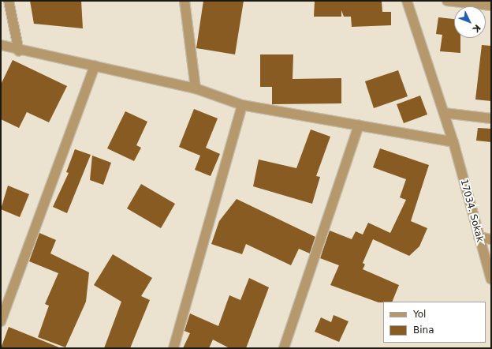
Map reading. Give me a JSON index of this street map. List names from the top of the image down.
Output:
{
  "streets": {
    "street": ["17034. Sokak"]
  },
  "legend": ["Yol", "Bina"],
  "north": "bottom right"
}
